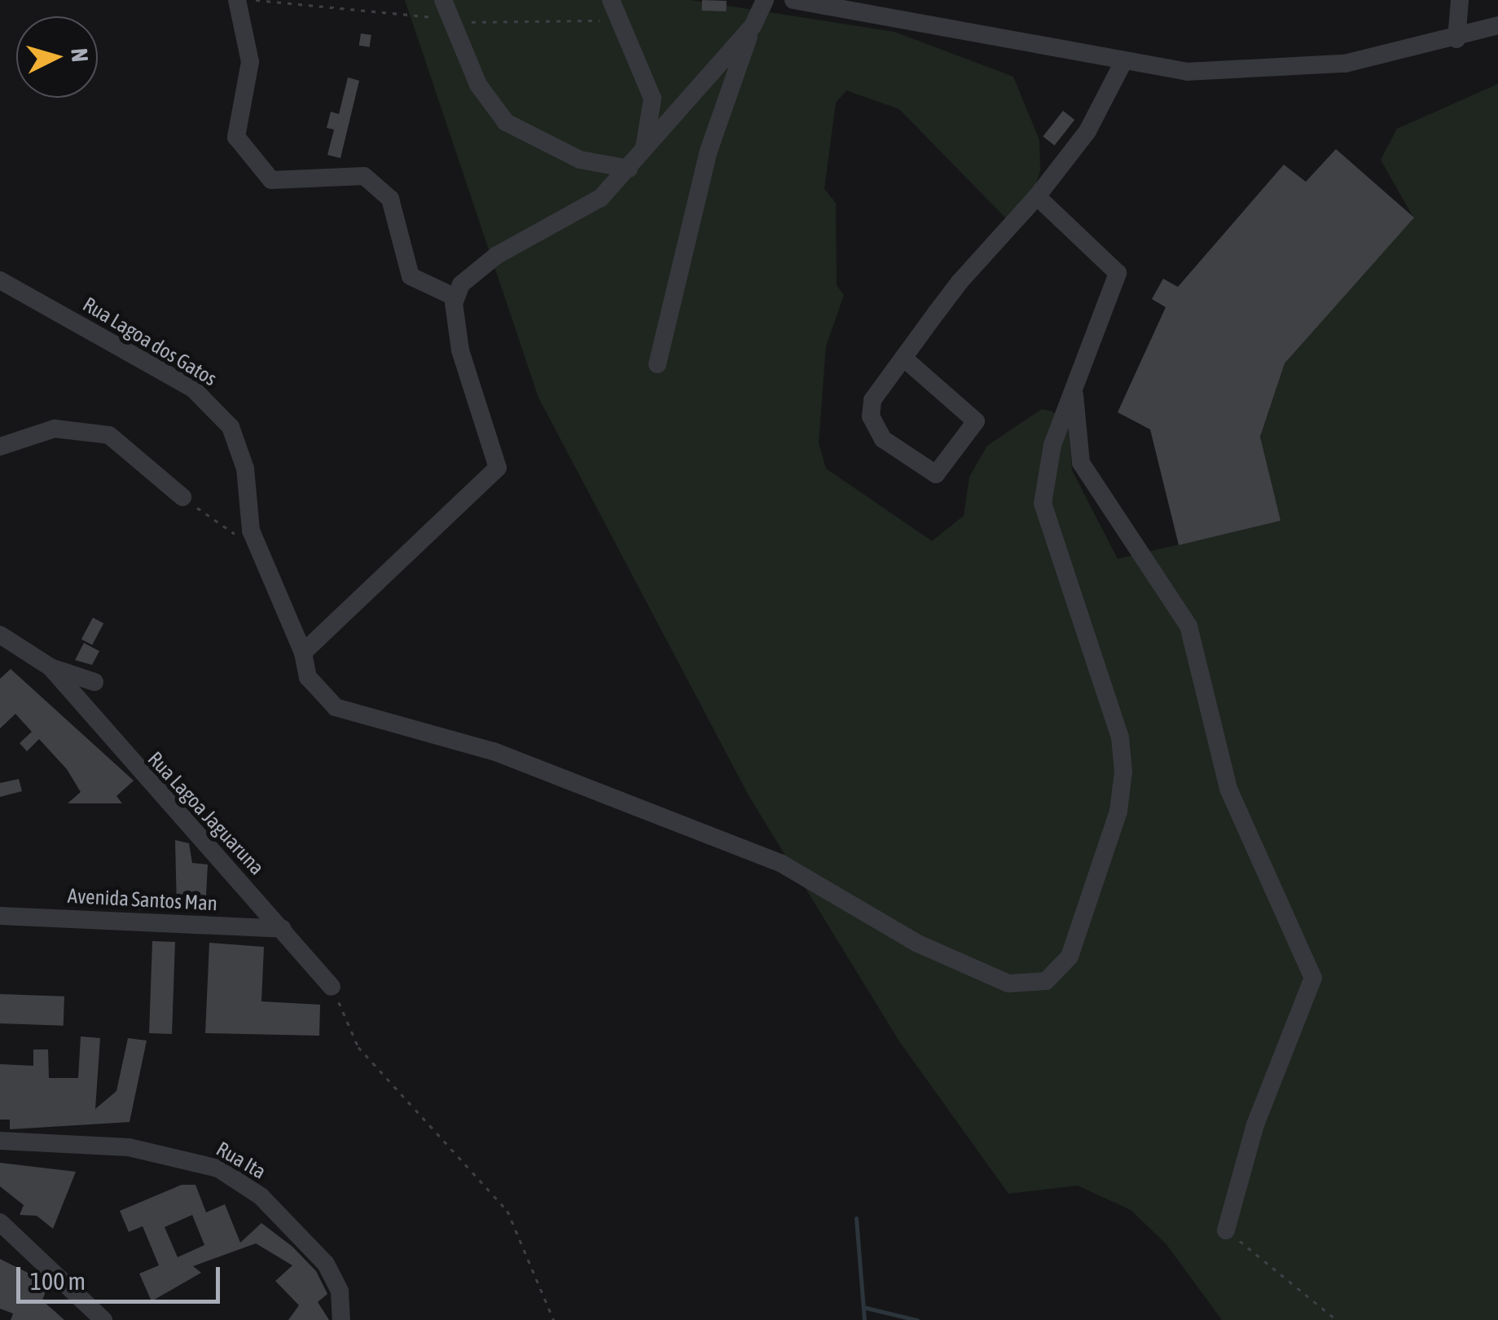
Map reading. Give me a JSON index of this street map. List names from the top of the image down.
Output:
{
  "streets": {
    "street": [
      "Rua Lagoa dos Gatos",
      "Rua Lagoa Jaguaruna",
      "Avenida Santos Man",
      "Rua Ita"
    ]
  },
  "crossings": [
    ["Rua Lagoa Jaguaruna", "Avenida Santos Man"]
  ],
  "scale_bar": "100 m",
  "north": "right"
}
